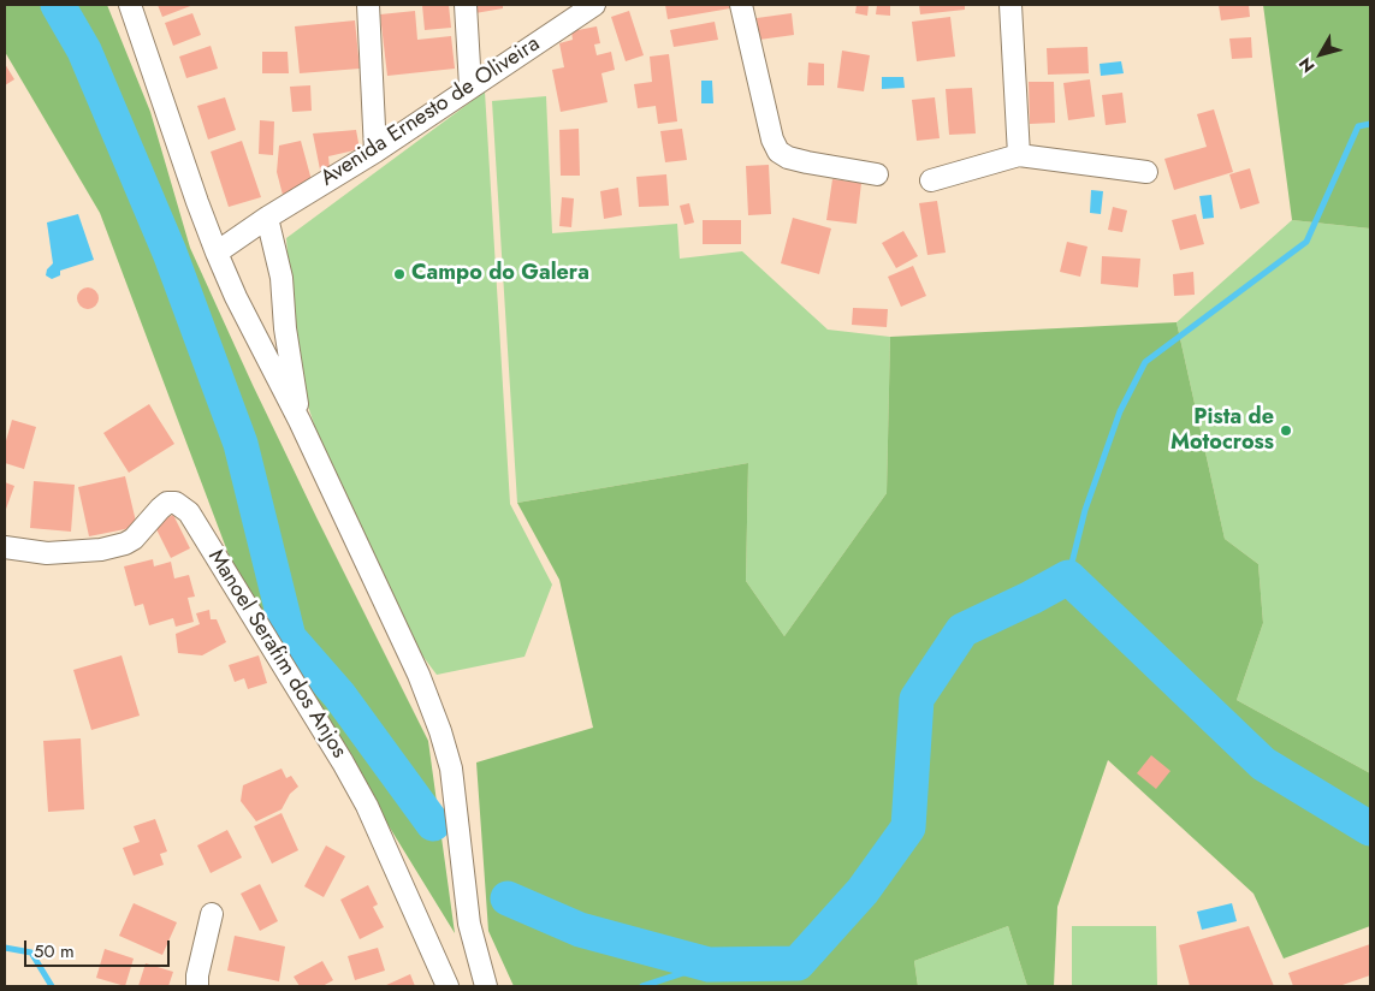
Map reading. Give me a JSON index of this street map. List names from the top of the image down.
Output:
{
  "streets": {
    "street": ["Avenida Ernesto de Oliveira", "Manoel Serafim dos Anjos"]
  },
  "places": ["Campo do Galera", "Pista de Motocross"],
  "scale_bar": "50 m",
  "north": "bottom left"
}
